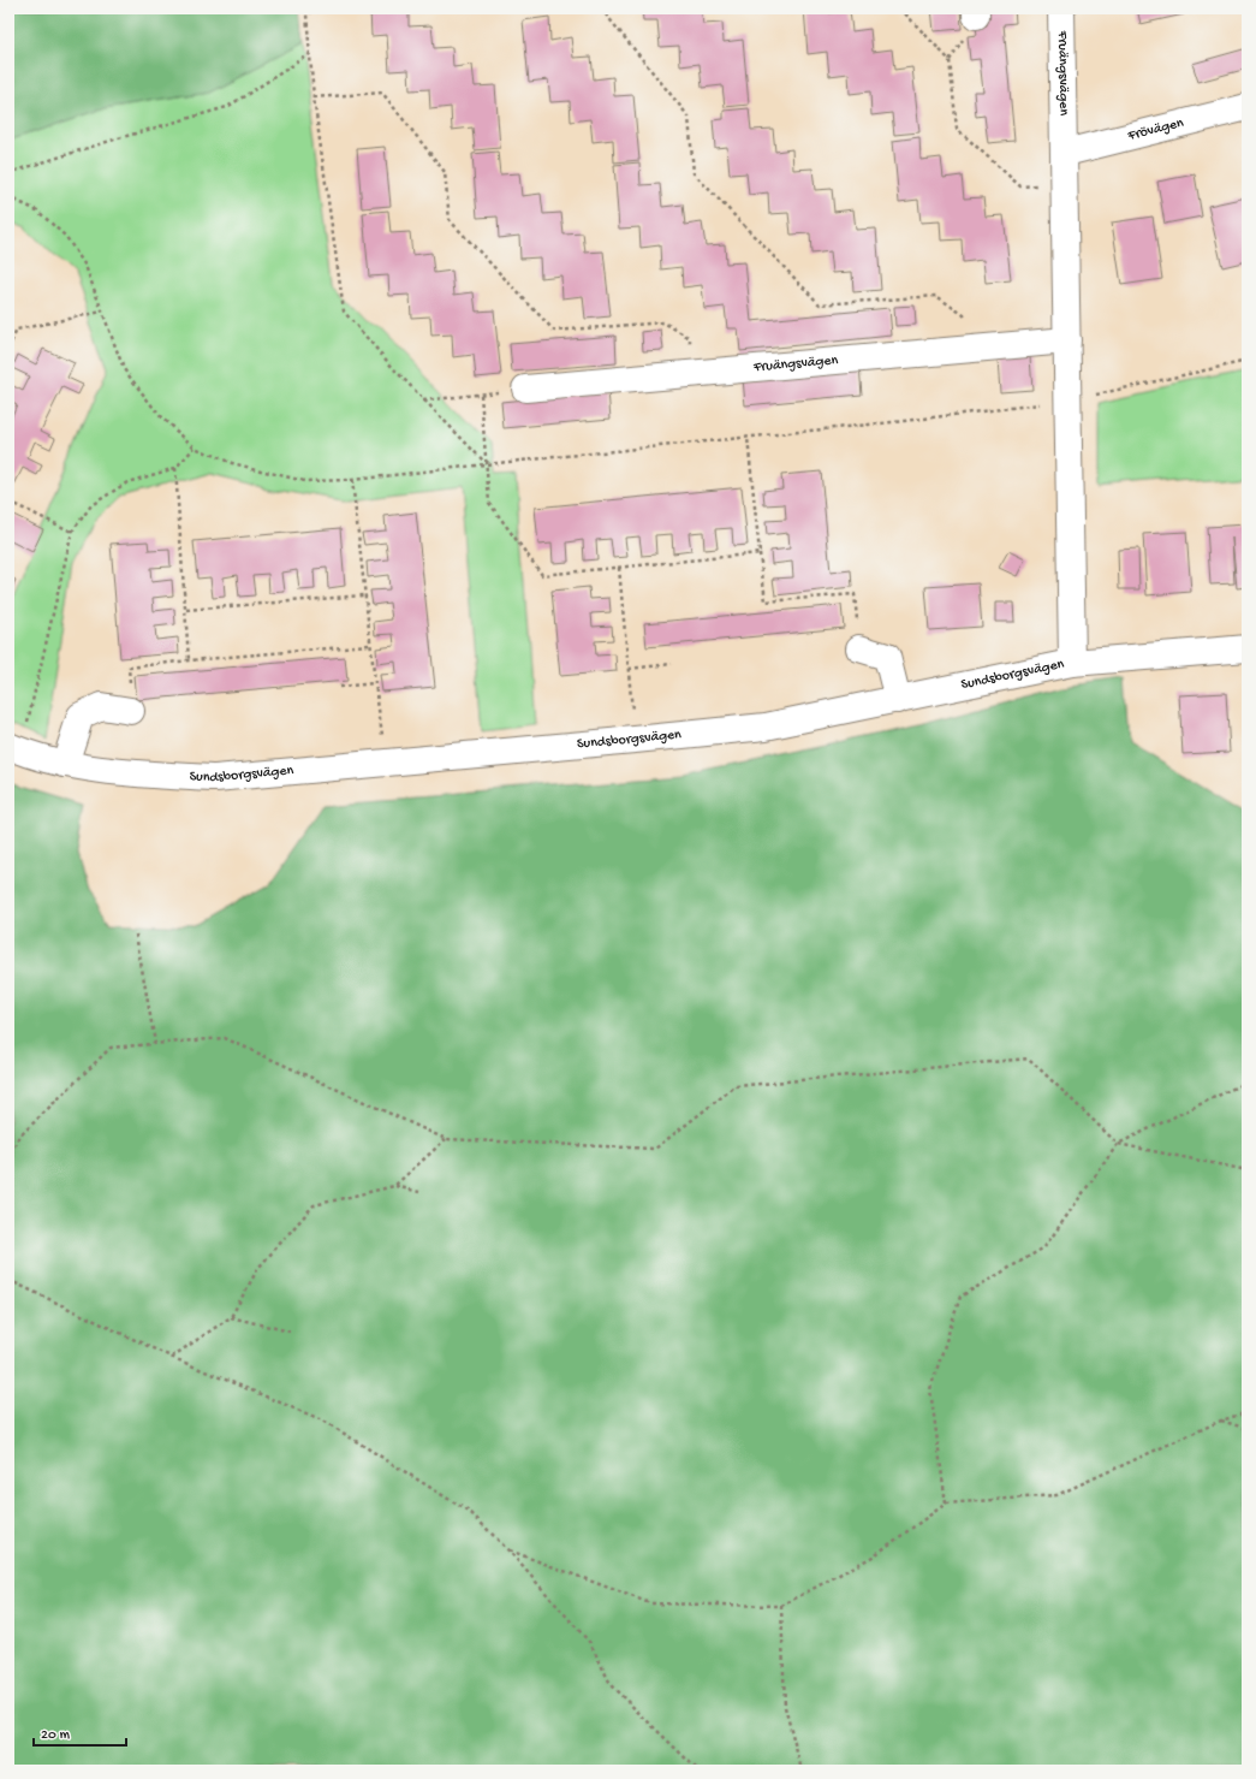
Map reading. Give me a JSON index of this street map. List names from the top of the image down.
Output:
{
  "streets": {
    "street": ["Fruängsvägen", "Frövägen", "Sundsborgsvägen"]
  },
  "crossings": [
    ["Fruängsvägen", "Frövägen"],
    ["Fruängsvägen", "Sundsborgsvägen"]
  ],
  "scale_bar": "20 m"
}
